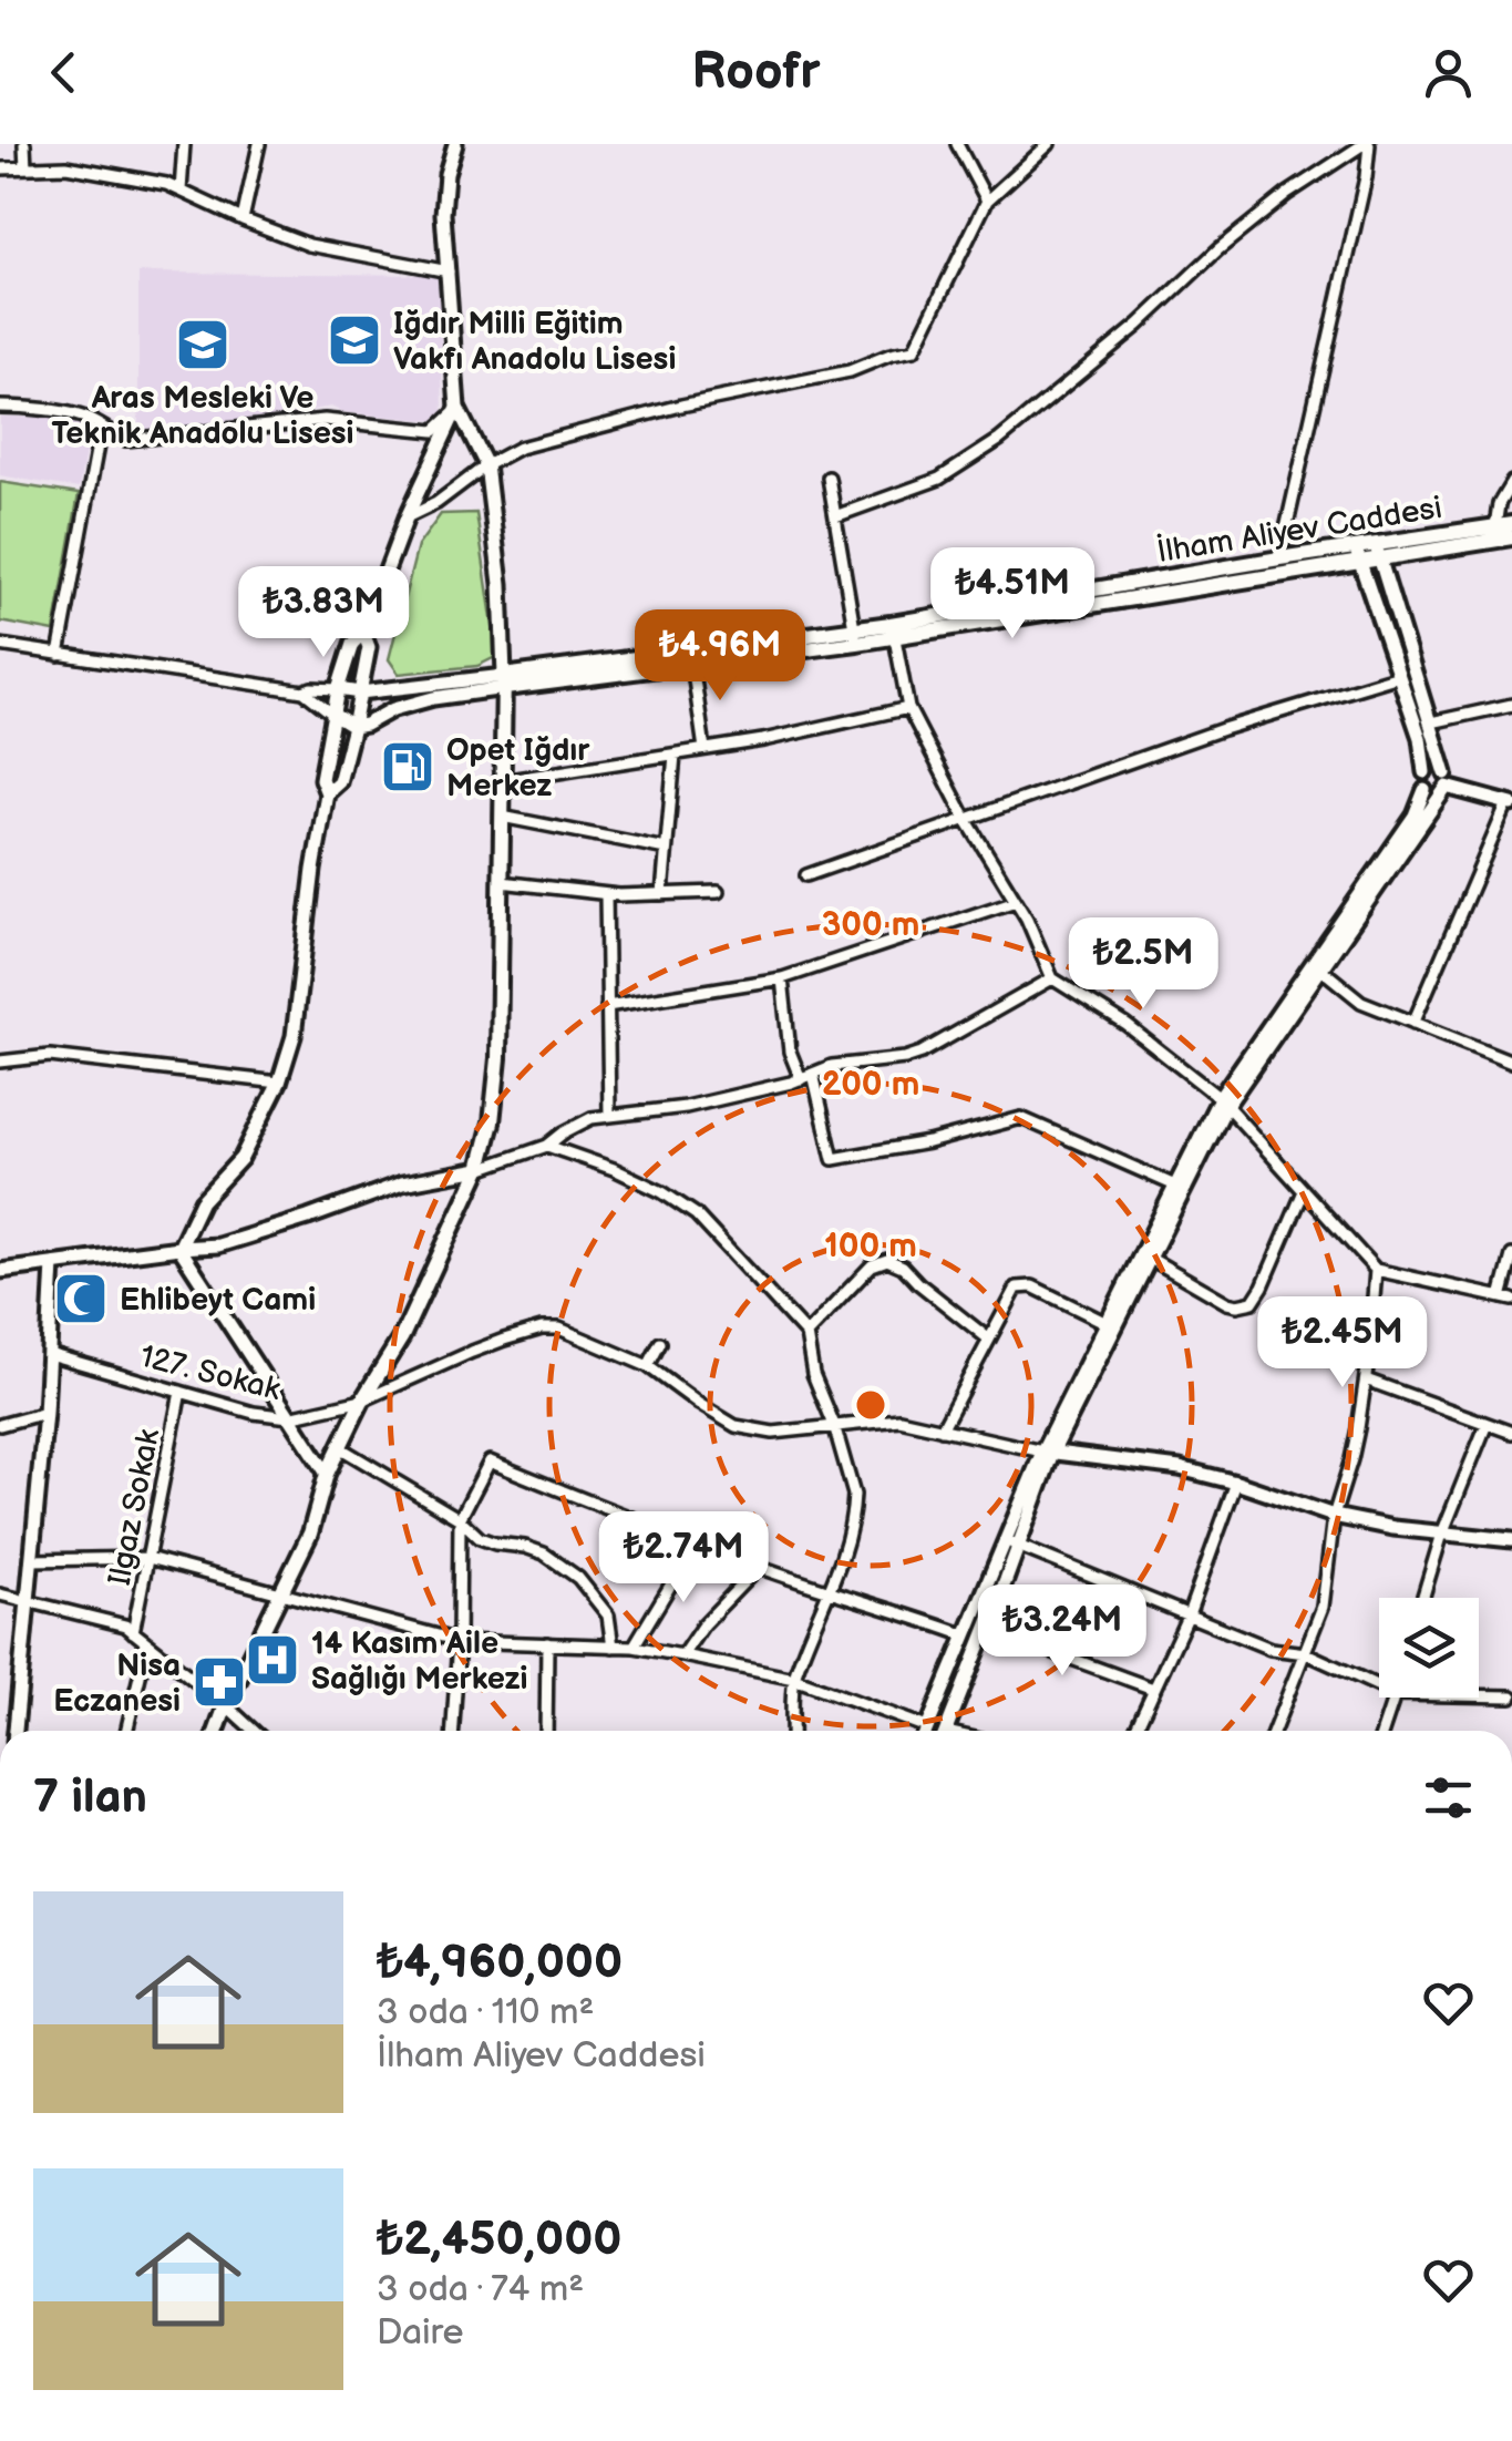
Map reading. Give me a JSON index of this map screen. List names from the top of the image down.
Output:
{
  "streets": {
    "main road": ["İlham Aliyev Caddesi"],
    "street": ["127. Sokak", "Ilgaz Sokak"]
  },
  "crossings": [
    ["127. Sokak", "Ilgaz Sokak"]
  ],
  "places": {
    "school or university": ["Iğdır Milli Eğitim Vakfı Anadolu Lisesi", "Aras Mesleki Ve Teknik Anadolu Lisesi"],
    "fuel station": ["Opet Iğdır Merkez"],
    "mosque": ["Ehlibeyt Cami"],
    "hospital": ["14 Kasım Aile Sağlığı Merkezi"],
    "pharmacy": ["Nisa Eczanesi"]
  },
  "page": {
    "header": "Roofr",
    "price": [
      "₺4.51M",
      "₺3.83M",
      "₺4.96M",
      "₺2.5M",
      "₺2.45M",
      "₺2.74M",
      "₺3.24M"
    ],
    "heading": "7 ilan",
    "list": [
      {
        "name": "₺4,960,000",
        "note": "3 oda · 110 m² · İlham Aliyev Caddesi"
      },
      {
        "name": "₺2,450,000",
        "note": "3 oda · 74 m² · Daire"
      }
    ]
  },
  "rings": ["300 m", "200 m", "100 m"]
}
